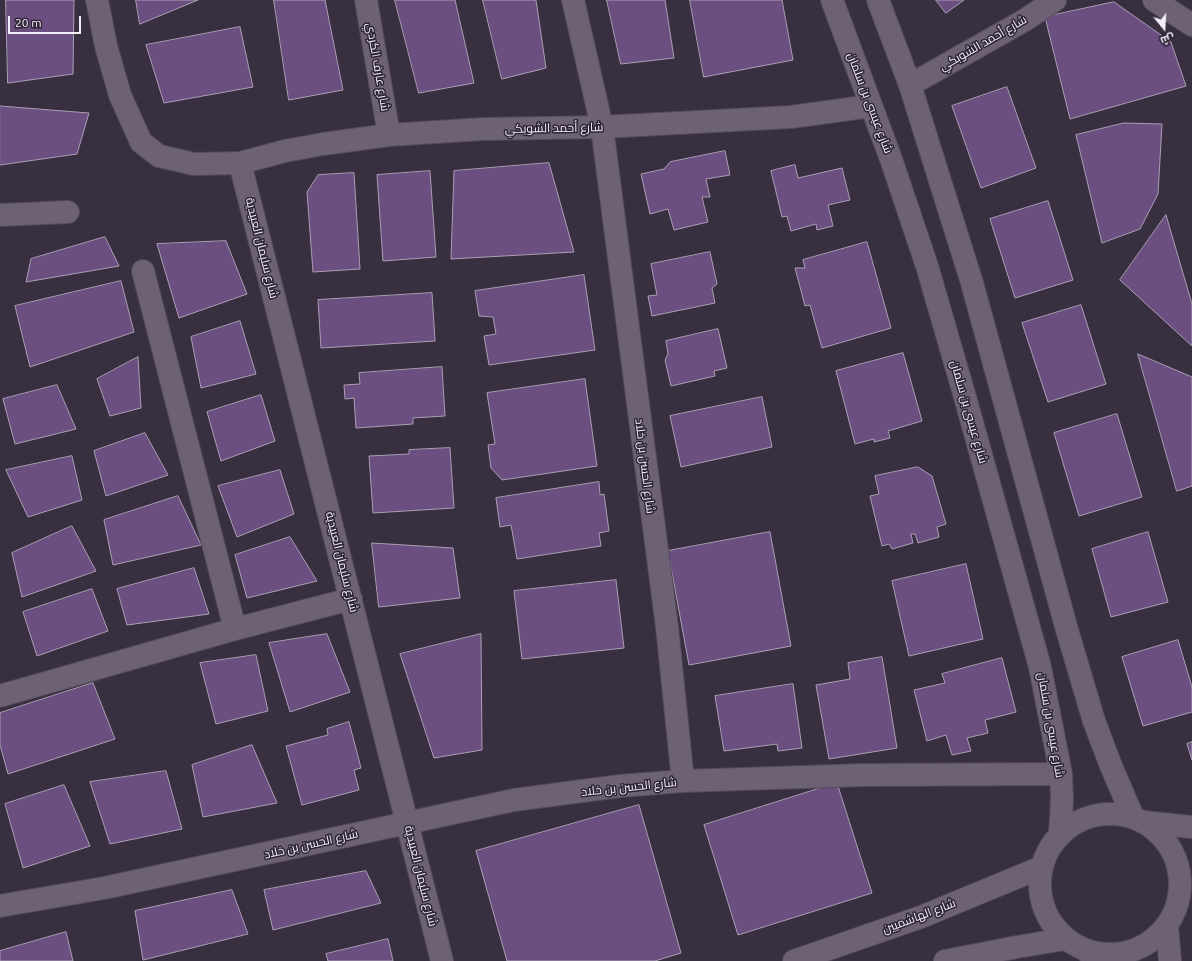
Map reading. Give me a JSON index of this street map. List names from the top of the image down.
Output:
{
  "streets": {
    "street": [
      "شارع أحمد الشوبكي",
      "شارع عارف الكردي",
      "شارع عيسى بن سلمان",
      "شارع سليمان العبيدية",
      "شارع الحسن بن خلاد",
      "شارع الهاشميين"
    ]
  },
  "crossings": [
    ["شارع أحمد الشوبكي", "شارع عارف الكردي"],
    ["شارع أحمد الشوبكي", "شارع عيسى بن سلمان"],
    ["شارع أحمد الشوبكي", "شارع سليمان العبيدية"],
    ["شارع أحمد الشوبكي", "شارع الحسن بن خلاد"],
    ["شارع عيسى بن سلمان", "شارع الهاشميين"],
    ["شارع سليمان العبيدية", "شارع الحسن بن خلاد"]
  ],
  "scale_bar": "20 m",
  "north": "bottom"
}
